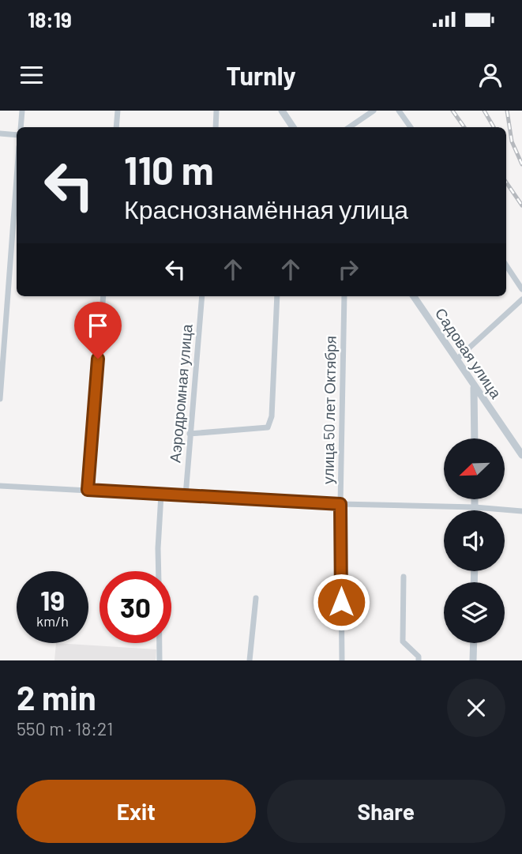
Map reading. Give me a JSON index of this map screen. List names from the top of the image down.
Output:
{
  "streets": {
    "street": ["Садовая улица", "Аэродромная улица", "улица 50 лет Октября"]
  },
  "north": "bottom left",
  "page": {
    "status": "18:19",
    "header": "Turnly",
    "turn": ["110 m", "Краснознамённая улица"],
    "speed": "19 km/h",
    "limit": "30",
    "heading": ["2 min", "550 m · 18:21"],
    "buttons": ["Exit", "Share"]
  }
}
